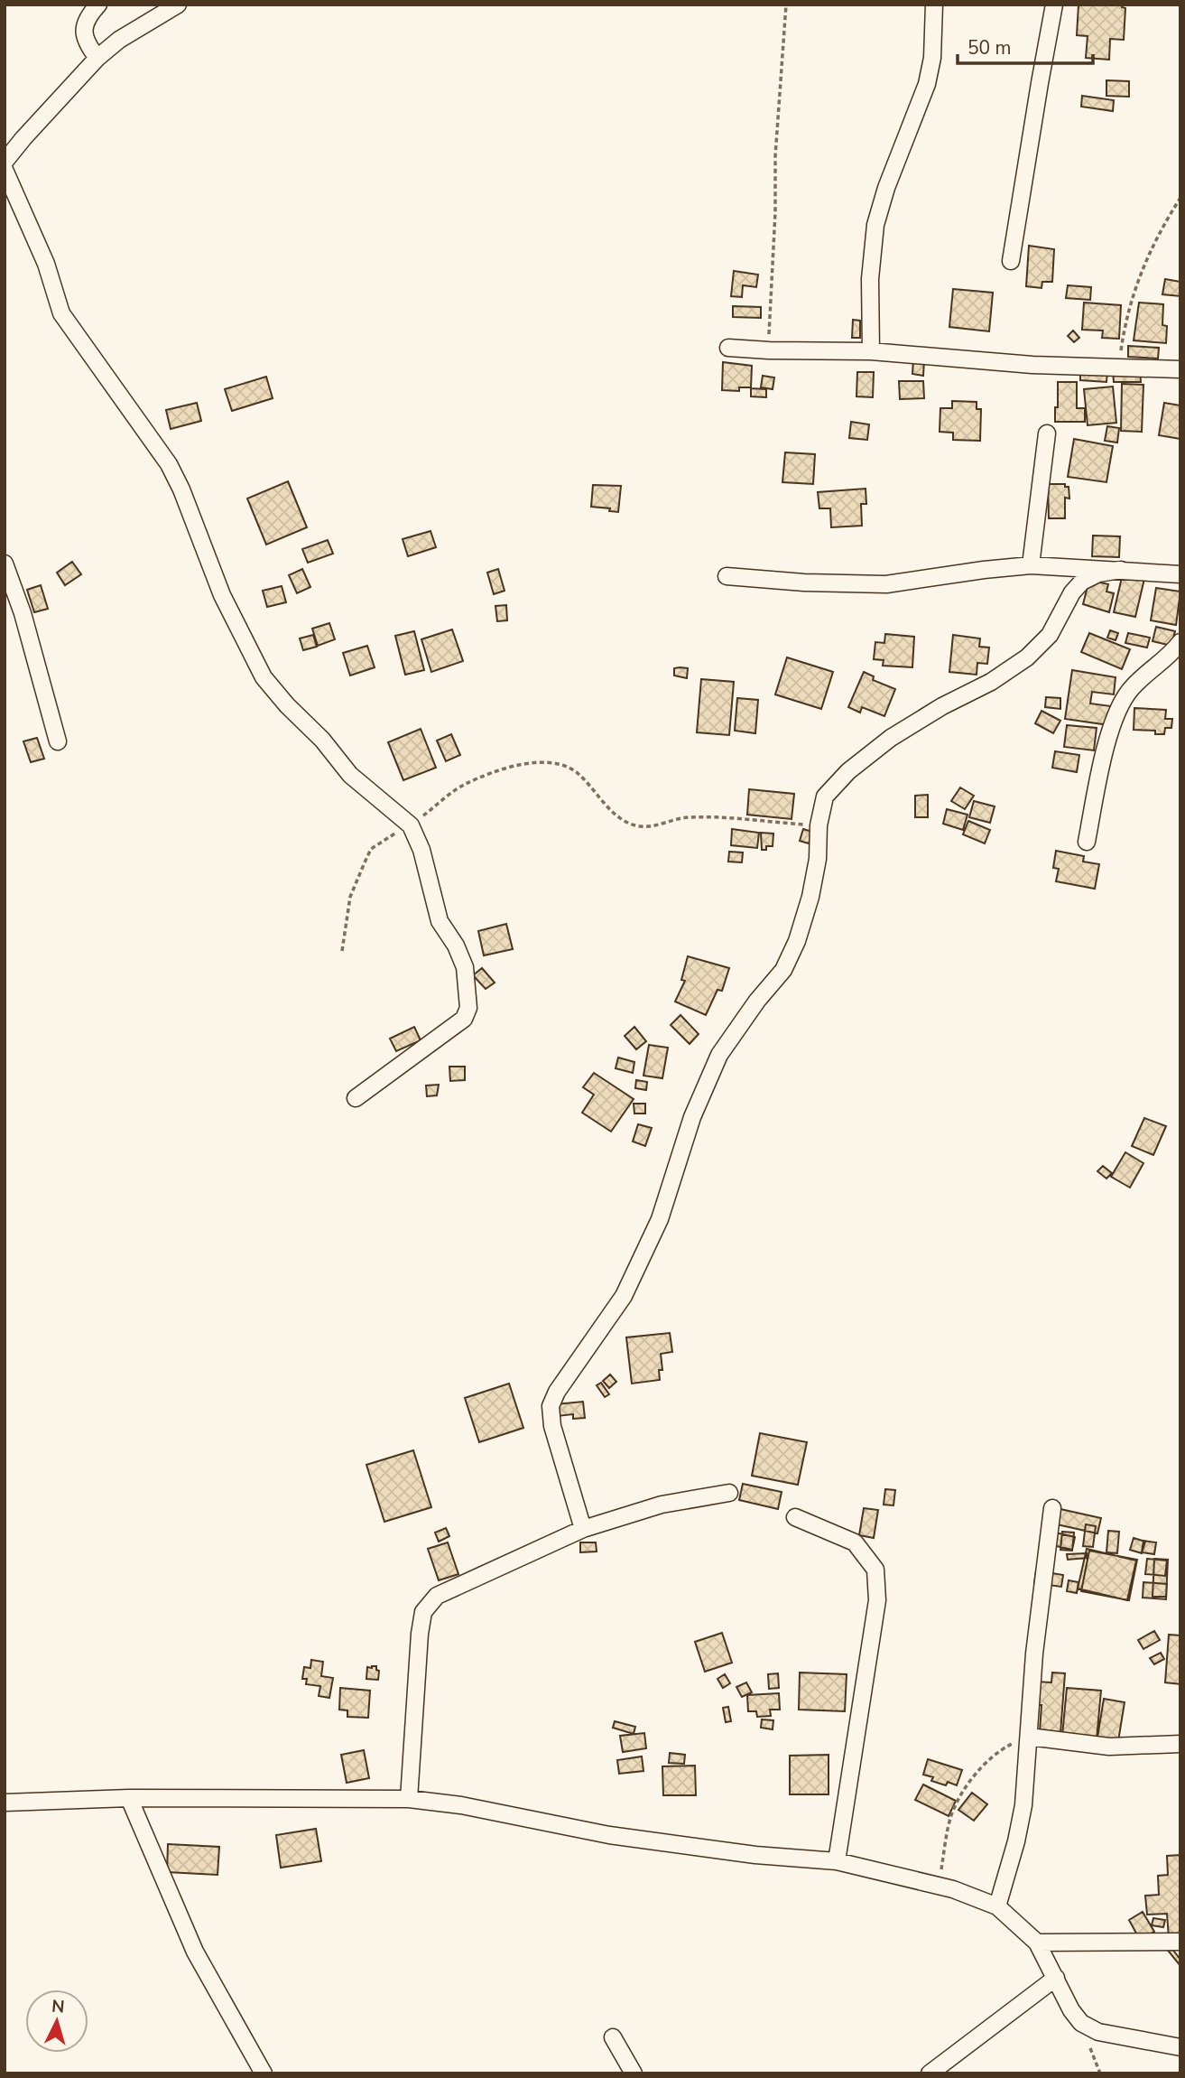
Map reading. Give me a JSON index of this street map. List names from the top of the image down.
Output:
{
  "scale_bar": "50 m",
  "north": "top"
}
